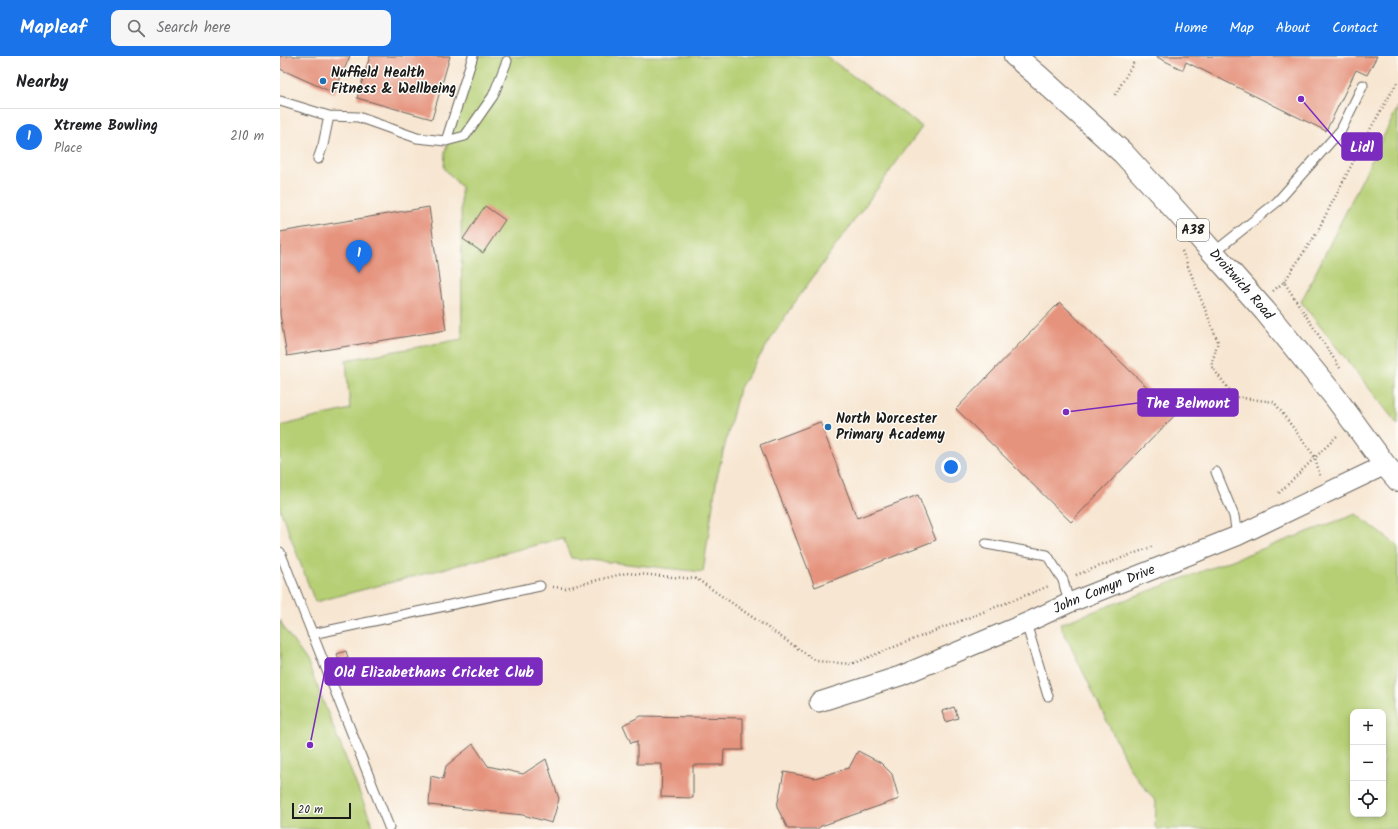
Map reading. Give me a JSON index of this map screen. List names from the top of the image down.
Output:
{
  "streets": {
    "main road": ["A38", "Droitwich Road"],
    "street": ["John Comyn Drive"]
  },
  "crossings": [
    ["Droitwich Road", "John Comyn Drive"]
  ],
  "places": [
    "Nuffield Health Fitness & Wellbeing",
    "Lidl",
    "The Belmont",
    "North Worcester Primary Academy",
    "Old Elizabethans Cricket Club"
  ],
  "scale_bar": "20 m",
  "page": {
    "header": "Mapleaf",
    "search": "Search here",
    "nav": [
      "Home",
      "Map",
      "About",
      "Contact"
    ],
    "heading": "Nearby",
    "list": [
      {
        "mark": "1",
        "name": "Xtreme Bowling",
        "note": "Place",
        "value": "210 m"
      }
    ],
    "pins": "1",
    "map_buttons": ["+", "−"],
    "scale": "20 m"
  }
}
